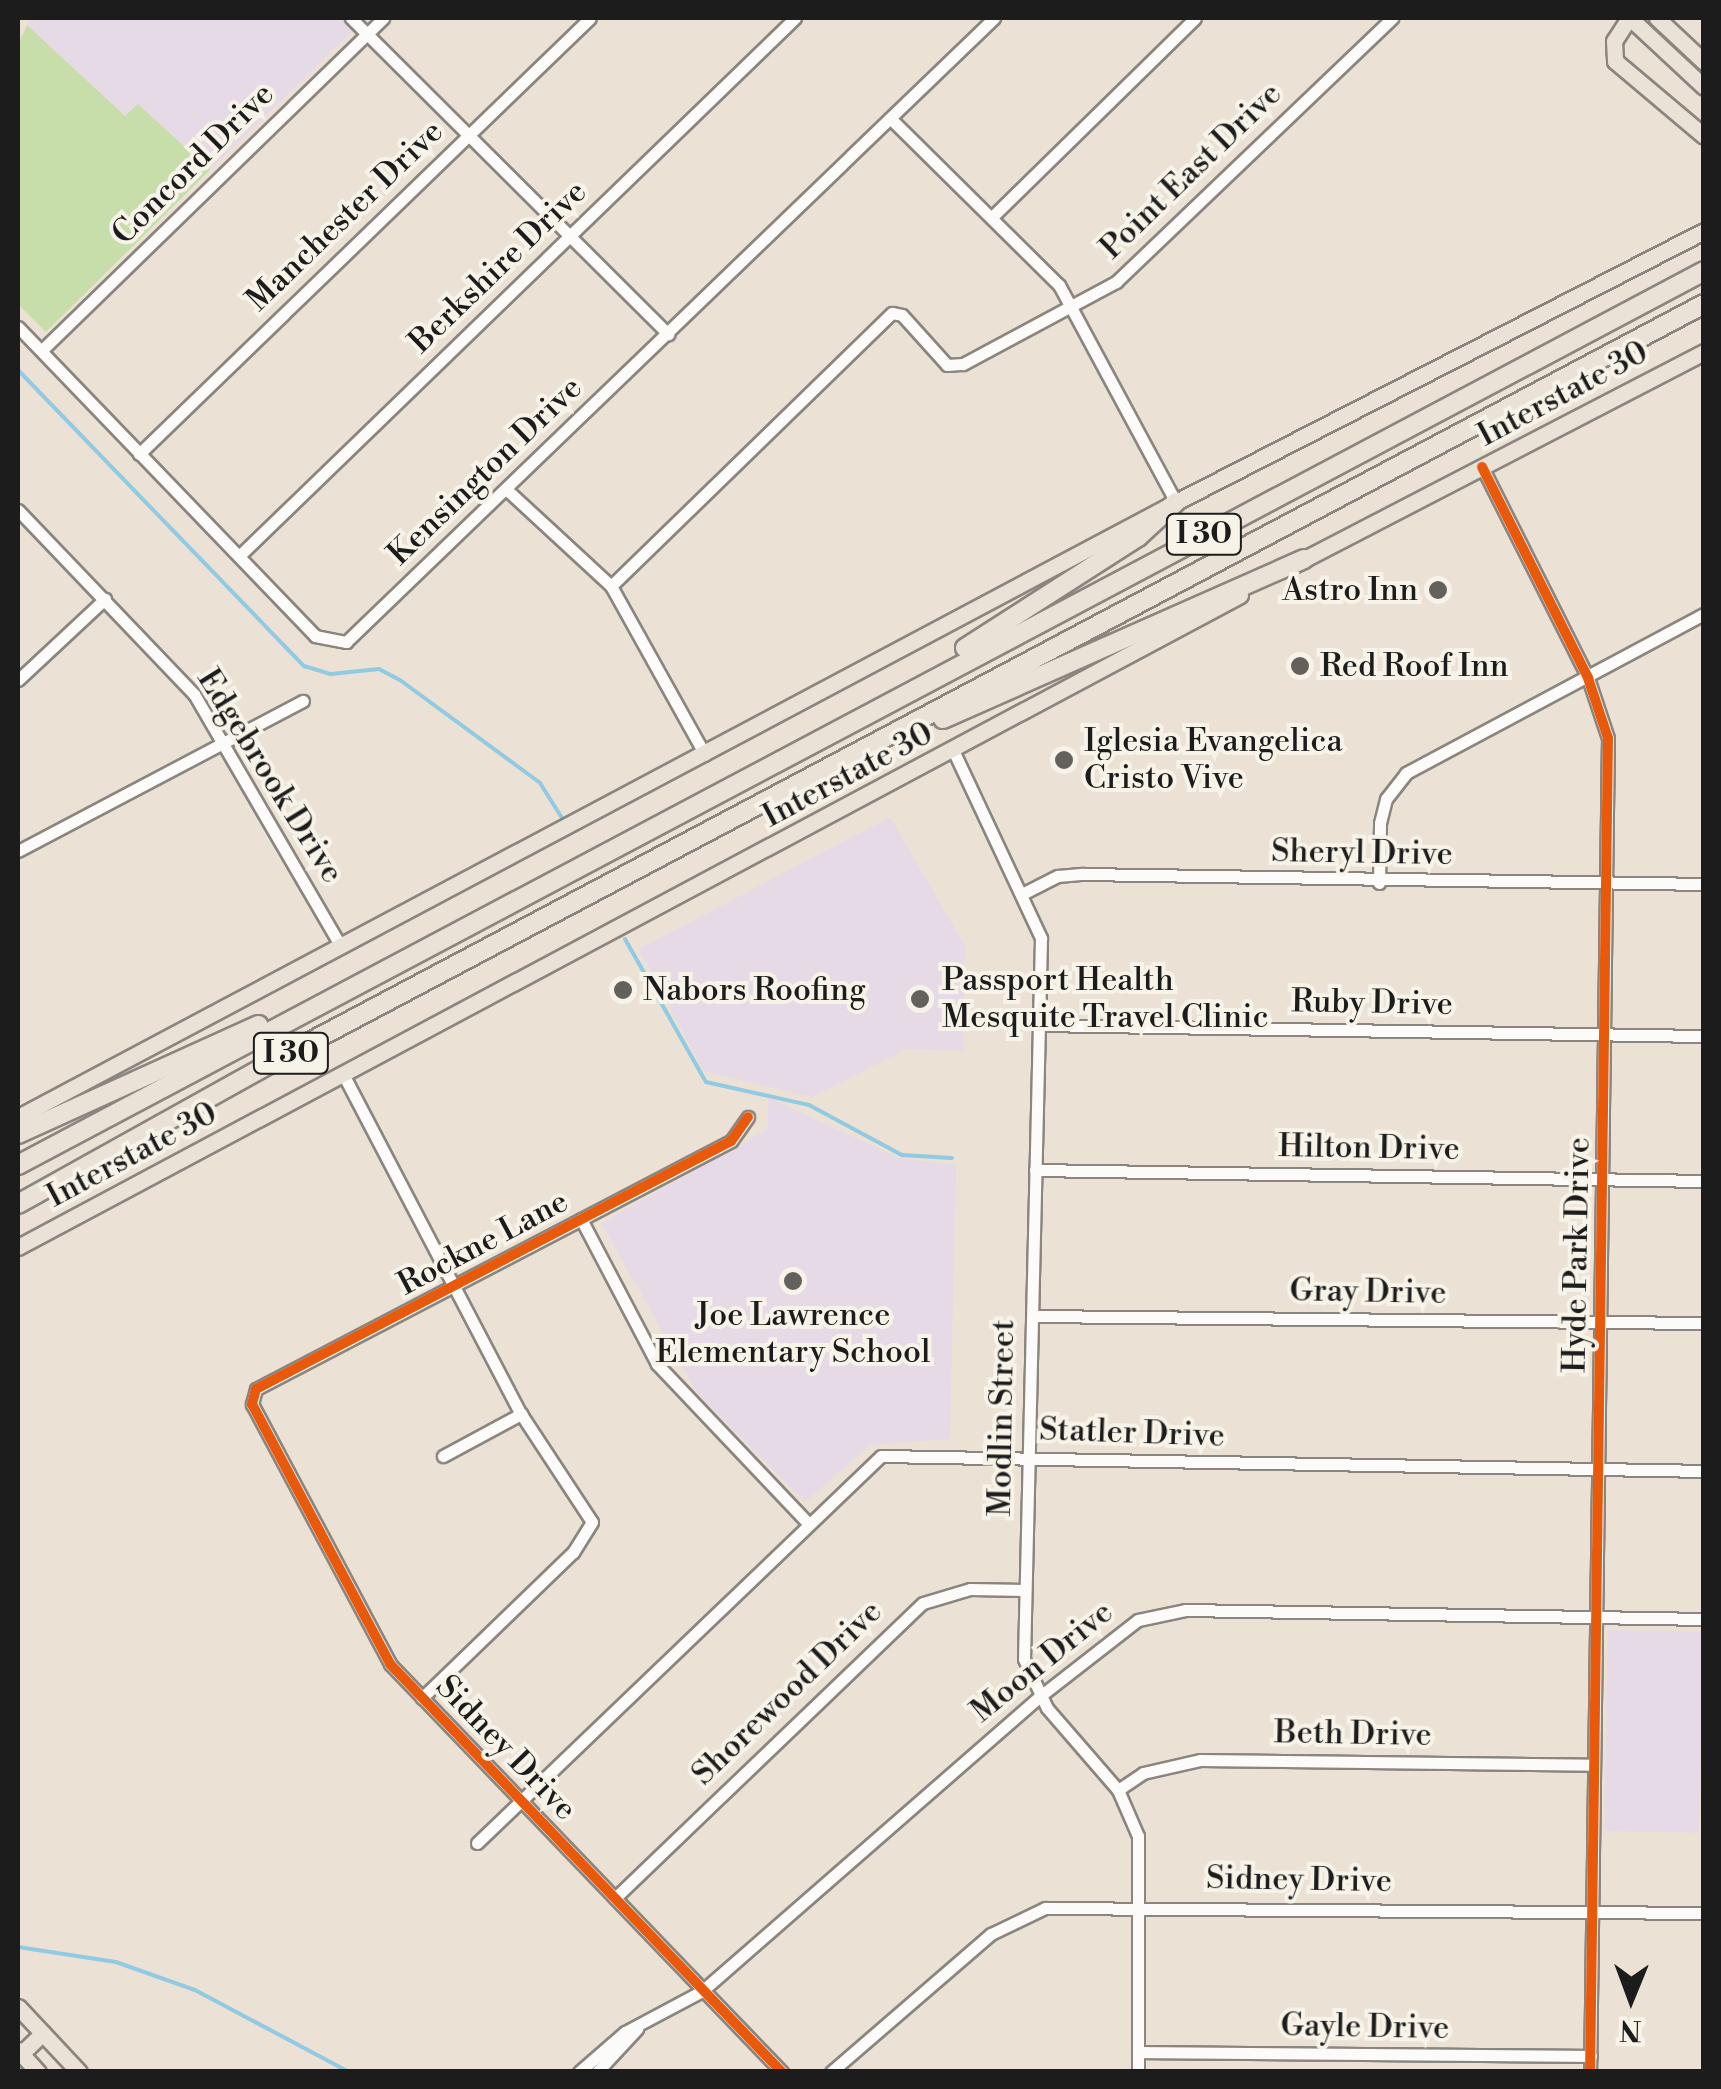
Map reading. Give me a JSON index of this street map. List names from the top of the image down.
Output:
{
  "streets": {
    "highway": ["I 30"],
    "main road": ["Interstate 30"],
    "street": [
      "Concord Drive",
      "Point East Drive",
      "Manchester Drive",
      "Berkshire Drive",
      "Kensington Drive",
      "Edgebrook Drive",
      "Sheryl Drive",
      "Ruby Drive",
      "Hilton Drive",
      "Rockne Lane",
      "Hyde Park Drive",
      "Gray Drive",
      "Modlin Street",
      "Statler Drive",
      "Moon Drive",
      "Shorewood Drive",
      "Beth Drive",
      "Sidney Drive",
      "Gayle Drive"
    ]
  },
  "crossings": [
    ["Concord Drive", "Kensington Drive"],
    ["Manchester Drive", "Kensington Drive"],
    ["Berkshire Drive", "Kensington Drive"],
    ["Interstate 30", "Hyde Park Drive"],
    ["Interstate 30", "Modlin Street"],
    ["Sheryl Drive", "Hyde Park Drive"],
    ["Sheryl Drive", "Modlin Street"],
    ["Ruby Drive", "Hyde Park Drive"],
    ["Ruby Drive", "Modlin Street"],
    ["Hilton Drive", "Hyde Park Drive"],
    ["Hilton Drive", "Modlin Street"],
    ["Rockne Lane", "Sidney Drive"],
    ["Hyde Park Drive", "Gray Drive"],
    ["Hyde Park Drive", "Statler Drive"],
    ["Hyde Park Drive", "Moon Drive"],
    ["Hyde Park Drive", "Beth Drive"],
    ["Hyde Park Drive", "Sidney Drive"],
    ["Hyde Park Drive", "Gayle Drive"],
    ["Gray Drive", "Modlin Street"],
    ["Modlin Street", "Statler Drive"],
    ["Modlin Street", "Moon Drive"],
    ["Modlin Street", "Shorewood Drive"],
    ["Modlin Street", "Beth Drive"],
    ["Modlin Street", "Sidney Drive"],
    ["Modlin Street", "Gayle Drive"],
    ["Statler Drive", "Sidney Drive"],
    ["Moon Drive", "Sidney Drive"],
    ["Shorewood Drive", "Sidney Drive"]
  ],
  "places": [
    "Astro Inn",
    "Red Roof Inn",
    "Iglesia Evangelica Cristo Vive",
    "Nabors Roofing",
    "Passport Health Mesquite Travel Clinic",
    "Joe Lawrence Elementary School"
  ],
  "north": "bottom"
}
